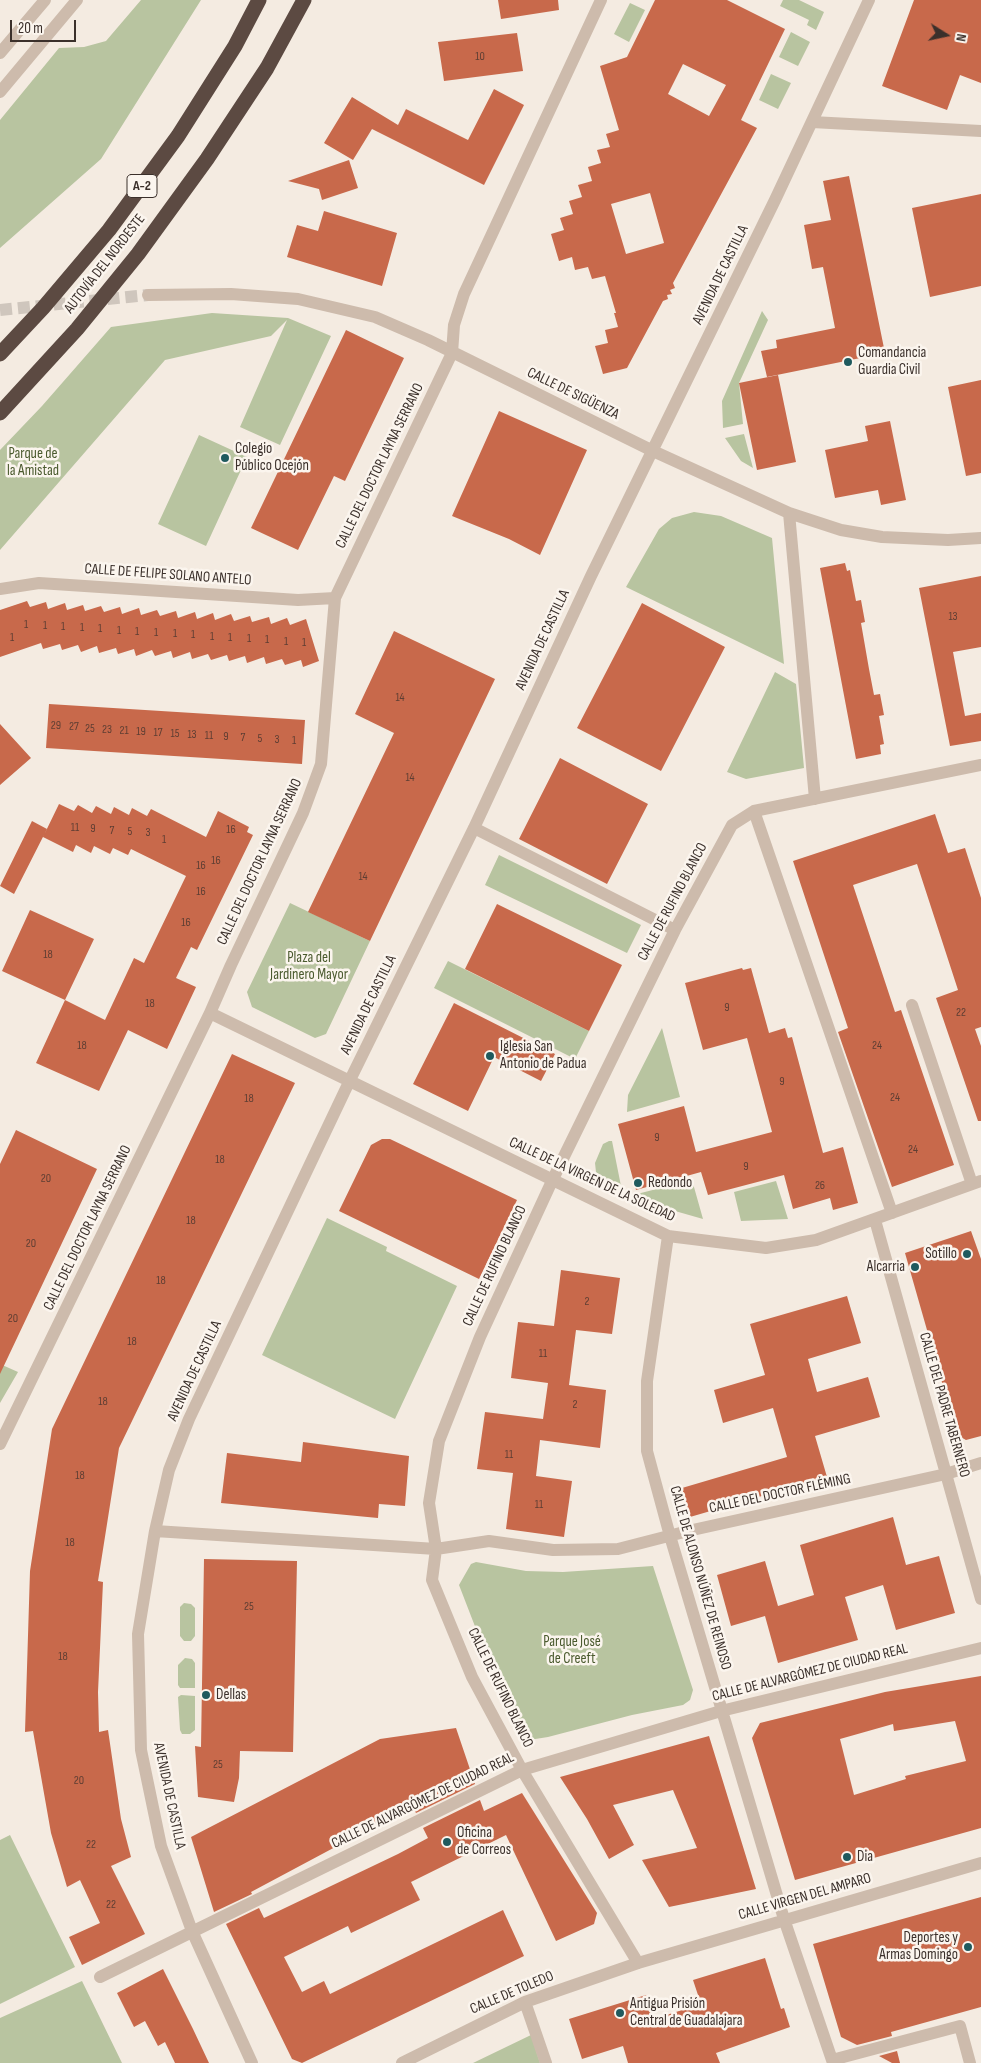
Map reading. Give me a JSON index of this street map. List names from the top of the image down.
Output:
{
  "streets": {
    "highway": ["A-2", "AUTOVÍA DEL NORDESTE"],
    "street": [
      "AVENIDA DE CASTILLA",
      "CALLE DE SIGÜENZA",
      "CALLE DEL DOCTOR LAYNA SERRANO",
      "CALLE DE FELIPE SOLANO ANTELO",
      "CALLE DE RUFINO BLANCO",
      "CALLE DE LA VIRGEN DE LA SOLEDAD",
      "CALLE DEL PADRE TABERNERO",
      "CALLE DEL DOCTOR FLÉMING",
      "CALLE DE ALONSO NÚÑEZ DE REINOSO",
      "CALLE DE ALVARGÓMEZ DE CIUDAD REAL",
      "CALLE VIRGEN DEL AMPARO",
      "CALLE DE TOLEDO"
    ]
  },
  "crossings": [
    ["AVENIDA DE CASTILLA", "CALLE DE SIGÜENZA"],
    ["AVENIDA DE CASTILLA", "CALLE DE LA VIRGEN DE LA SOLEDAD"],
    ["AVENIDA DE CASTILLA", "CALLE DEL DOCTOR FLÉMING"],
    ["AVENIDA DE CASTILLA", "CALLE DE ALVARGÓMEZ DE CIUDAD REAL"],
    ["CALLE DE SIGÜENZA", "CALLE DEL DOCTOR LAYNA SERRANO"],
    ["CALLE DEL DOCTOR LAYNA SERRANO", "CALLE DE FELIPE SOLANO ANTELO"],
    ["CALLE DEL DOCTOR LAYNA SERRANO", "CALLE DE LA VIRGEN DE LA SOLEDAD"],
    ["CALLE DE RUFINO BLANCO", "CALLE DE LA VIRGEN DE LA SOLEDAD"],
    ["CALLE DE RUFINO BLANCO", "CALLE DEL DOCTOR FLÉMING"],
    ["CALLE DE RUFINO BLANCO", "CALLE DE ALVARGÓMEZ DE CIUDAD REAL"],
    ["CALLE DE RUFINO BLANCO", "CALLE VIRGEN DEL AMPARO"],
    ["CALLE DE RUFINO BLANCO", "CALLE DE TOLEDO"],
    ["CALLE DE LA VIRGEN DE LA SOLEDAD", "CALLE DEL PADRE TABERNERO"],
    ["CALLE DE LA VIRGEN DE LA SOLEDAD", "CALLE DE ALONSO NÚÑEZ DE REINOSO"],
    ["CALLE DEL PADRE TABERNERO", "CALLE DEL DOCTOR FLÉMING"],
    ["CALLE DEL DOCTOR FLÉMING", "CALLE DE ALONSO NÚÑEZ DE REINOSO"],
    ["CALLE DE ALONSO NÚÑEZ DE REINOSO", "CALLE DE ALVARGÓMEZ DE CIUDAD REAL"],
    ["CALLE DE ALONSO NÚÑEZ DE REINOSO", "CALLE VIRGEN DEL AMPARO"],
    ["CALLE VIRGEN DEL AMPARO", "CALLE DE TOLEDO"]
  ],
  "parks": ["Parque de la Amistad", "Plaza del Jardinero Mayor", "Parque José de Creeft"],
  "places": [
    "Comandancia Guardia Civil",
    "Colegio Público Ocejón",
    "Iglesia San Antonio de Padua",
    "Redondo",
    "Sotillo",
    "Alcarria",
    "Dellas",
    "Oficina de Correos",
    "Dia",
    "Deportes y Armas Domingo",
    "Antigua Prisión Central de Guadalajara"
  ],
  "house_numbers": [
    "10",
    "13",
    "1",
    "1",
    "1",
    "1",
    "1",
    "1",
    "1",
    "1",
    "1",
    "1",
    "1",
    "1",
    "1",
    "1",
    "1",
    "1",
    "1",
    "14",
    "29",
    "27",
    "25",
    "23",
    "21",
    "19",
    "17",
    "15",
    "13",
    "11",
    "9",
    "7",
    "5",
    "3",
    "1",
    "14",
    "11",
    "9",
    "16",
    "7",
    "5",
    "3",
    "1",
    "16",
    "16",
    "14",
    "16",
    "16",
    "18",
    "18",
    "9",
    "22",
    "18",
    "24",
    "9",
    "24",
    "18",
    "9",
    "24",
    "18",
    "9",
    "20",
    "26",
    "18",
    "20",
    "18",
    "2",
    "20",
    "18",
    "11",
    "18",
    "2",
    "11",
    "18",
    "11",
    "18",
    "25",
    "18",
    "25",
    "20",
    "22",
    "22"
  ],
  "scale_bar": "20 m",
  "north": "right"
}
